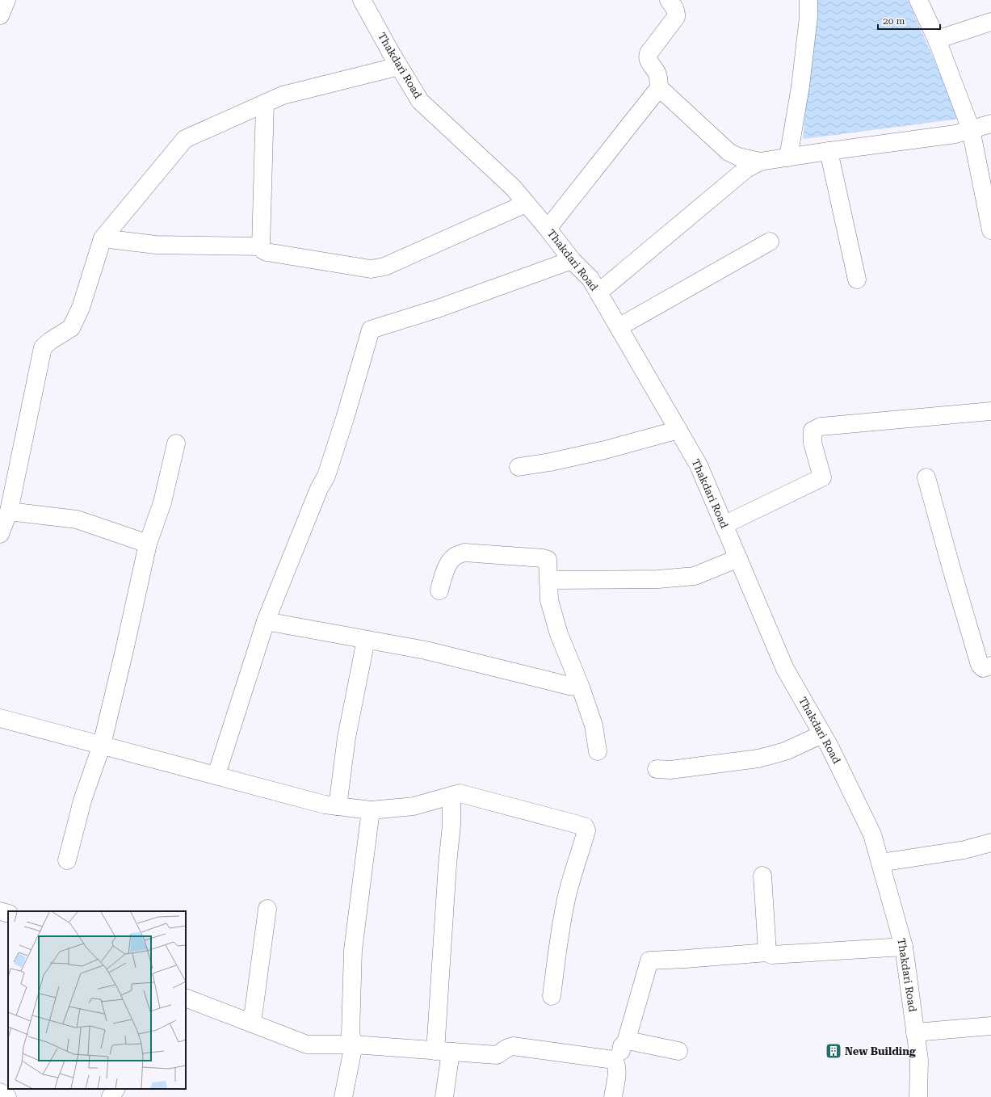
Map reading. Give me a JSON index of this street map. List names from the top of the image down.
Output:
{
  "streets": {
    "street": ["Thakdari Road"]
  },
  "places": {
    "building": ["New Building"]
  },
  "scale_bar": "20 m"
}
